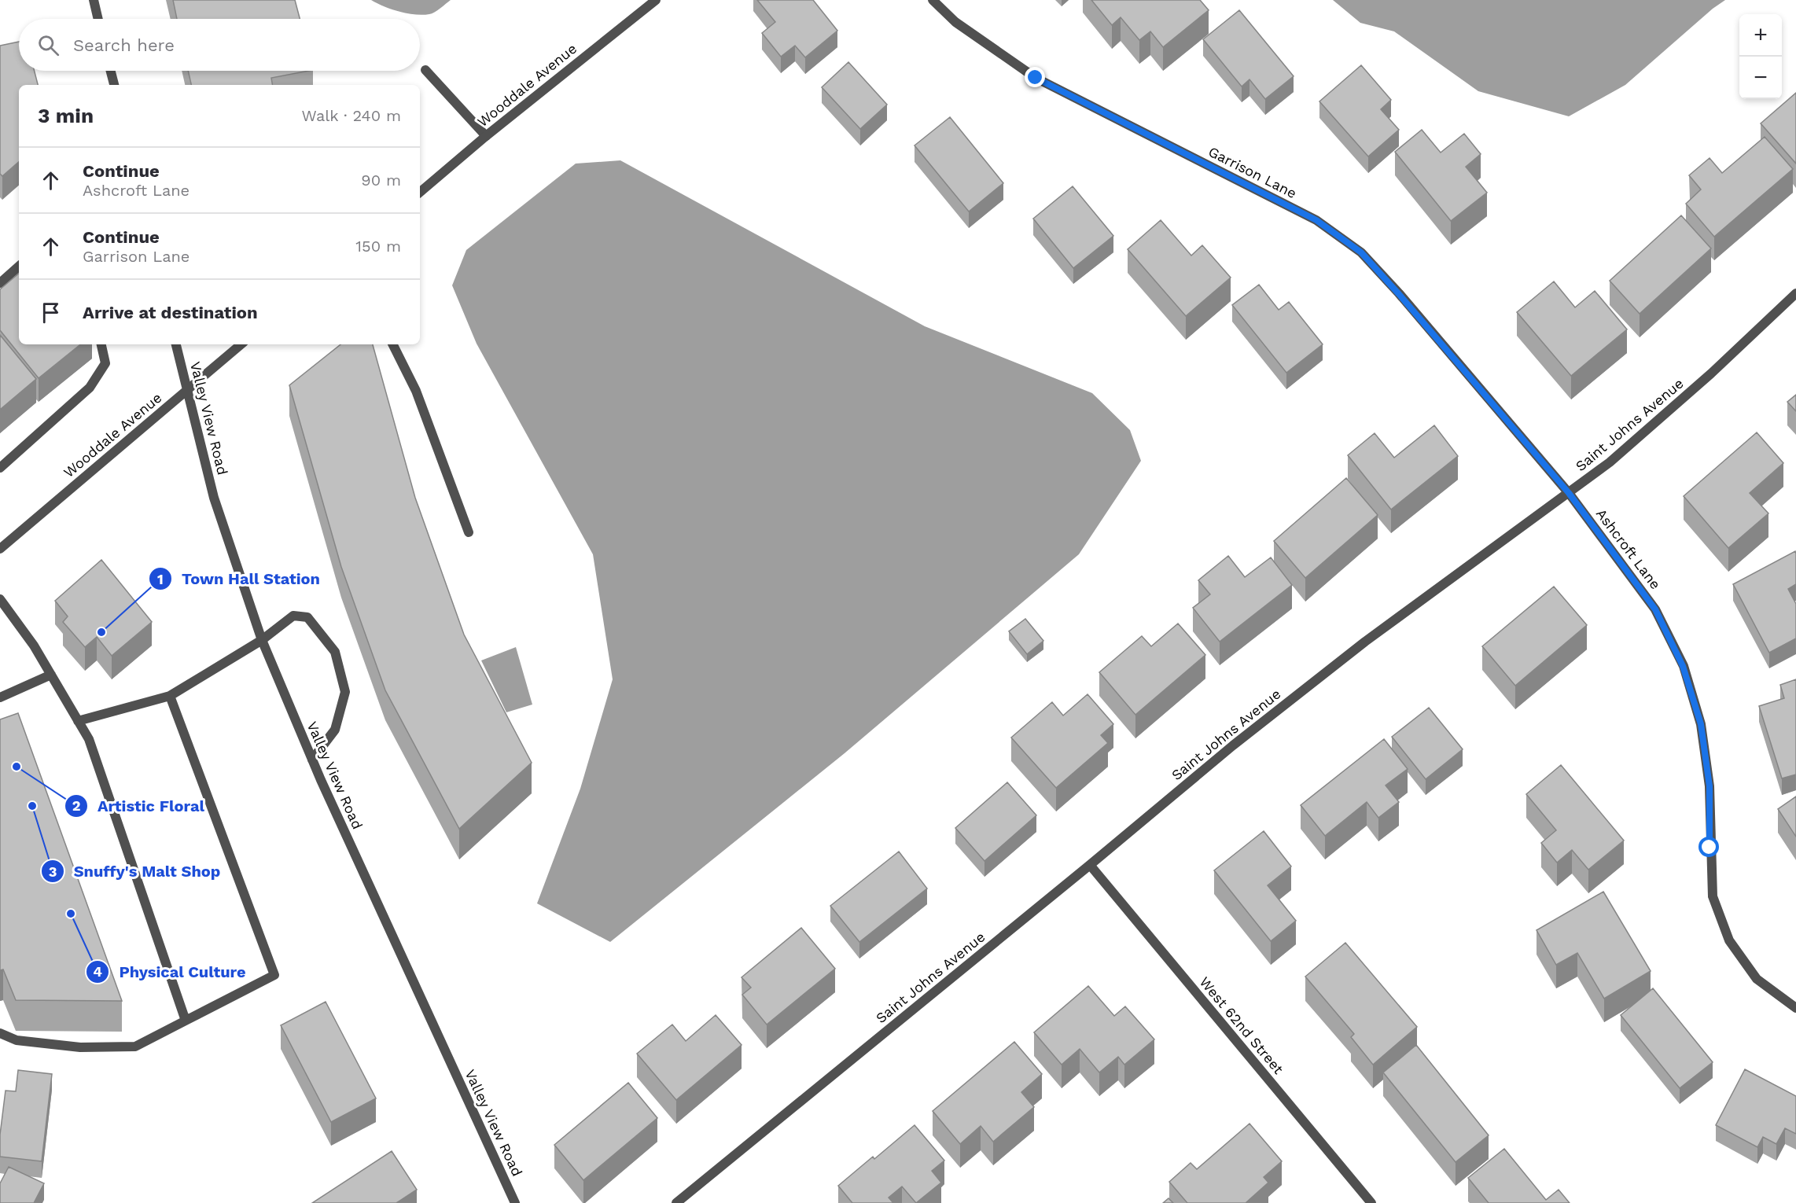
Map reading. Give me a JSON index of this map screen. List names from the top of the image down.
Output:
{
  "streets": {
    "street": [
      "Wooddale Avenue",
      "Garrison Lane",
      "Valley View Road",
      "Saint Johns Avenue",
      "Ashcroft Lane",
      "West 62nd Street"
    ]
  },
  "crossings": [
    ["Wooddale Avenue", "Valley View Road"],
    ["Garrison Lane", "Saint Johns Avenue"],
    ["Garrison Lane", "Ashcroft Lane"],
    ["Saint Johns Avenue", "Ashcroft Lane"],
    ["Saint Johns Avenue", "West 62nd Street"]
  ],
  "places": [
    "Town Hall Station",
    "Artistic Floral",
    "Snuffy's Malt Shop",
    "Physical Culture"
  ],
  "page": {
    "map_buttons": ["+", "−"],
    "search": "Search here",
    "heading": ["3 min", "Walk · 240 m"],
    "list": [
      ["Continue", "Ashcroft Lane", "90 m"],
      ["Continue", "Garrison Lane", "150 m"],
      "Arrive at destination"
    ]
  }
}
